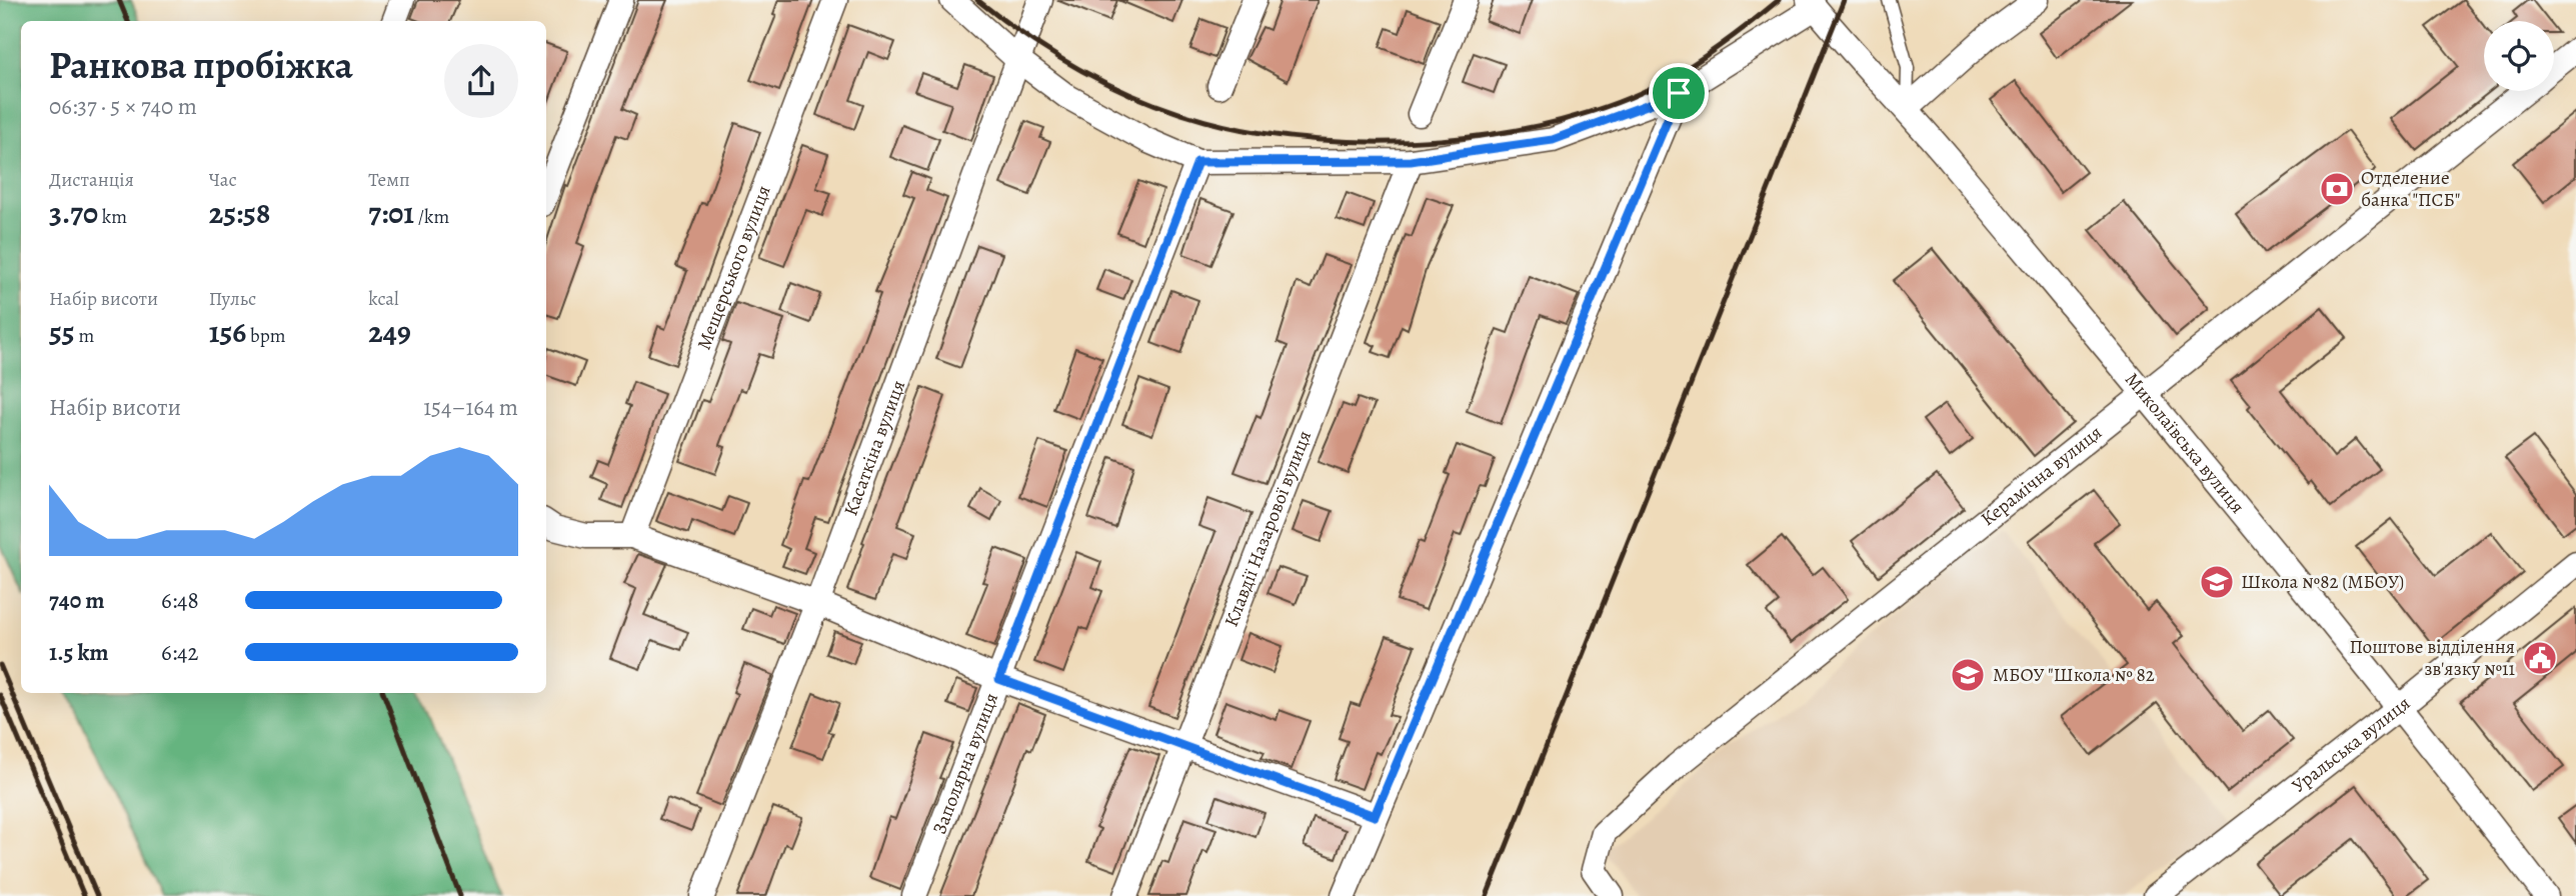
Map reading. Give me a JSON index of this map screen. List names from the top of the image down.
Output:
{
  "streets": {
    "street": [
      "Мещерського вулиця",
      "Миколаївська вулиця",
      "Касаткіна вулиця",
      "Керамічна вулиця",
      "Клавдії Назарової вулиця",
      "Уральська вулиця",
      "Заполярна вулиця"
    ]
  },
  "crossings": [
    ["Миколаївська вулиця", "Керамічна вулиця"],
    ["Миколаївська вулиця", "Уральська вулиця"]
  ],
  "places": {
    "bank": ["Отделение банка \"ПСБ\""],
    "school or university": ["Школа №82 (МБОУ)", "МБОУ \"Школа № 82"],
    "public building": ["Поштове відділення зв'язку №11"]
  },
  "page": {
    "heading": ["Ранкова пробіжка", "06:37 · 5 × 740 m"],
    "stats": [
      ["Дистанція", "3.70 km"],
      ["Час", "25:58"],
      ["Темп", "7:01 /km"],
      ["Набір висоти", "55 m"],
      ["Пульс", "156 bpm"],
      ["kcal", "249"]
    ],
    "chart": ["Набір висоти", "154–164 m"],
    "list": [
      {
        "name": "740 m",
        "note": "6:48"
      },
      {
        "name": "1.5 km",
        "note": "6:42"
      }
    ]
  }
}
